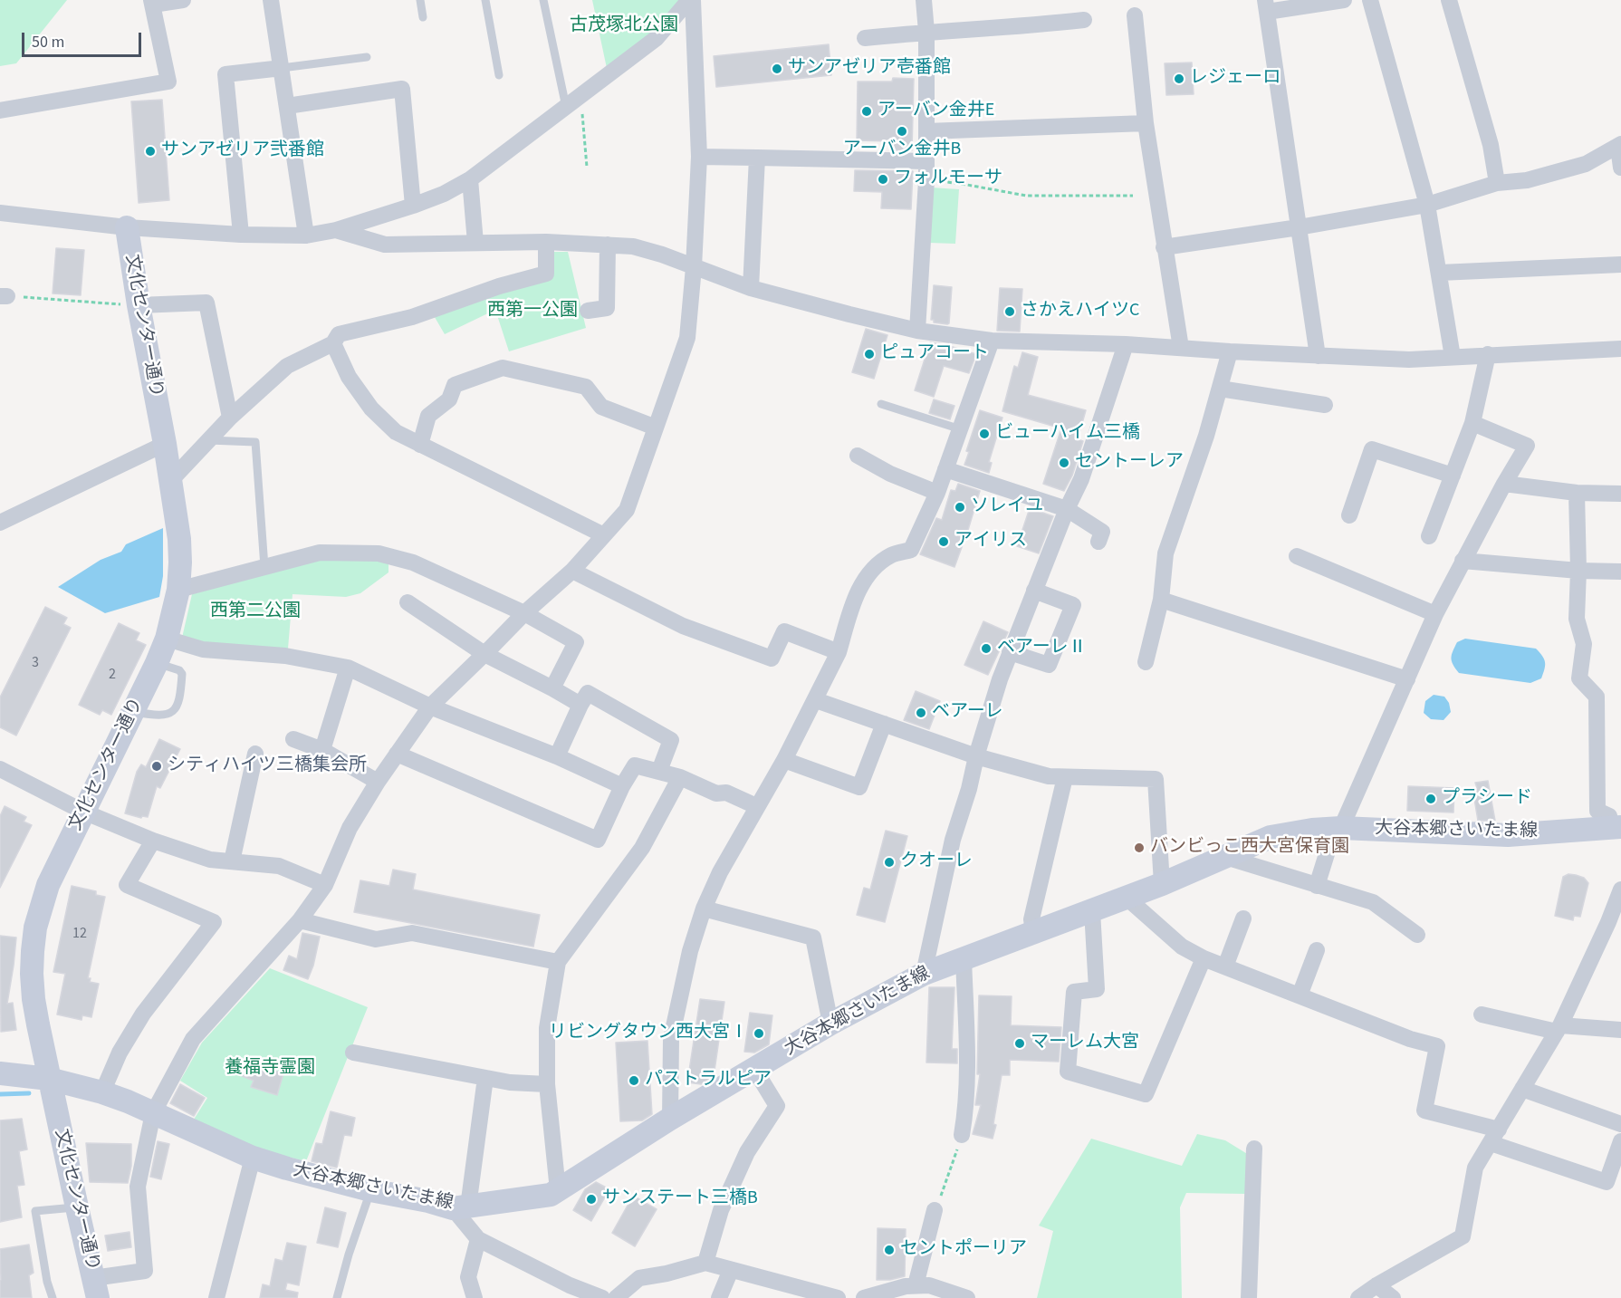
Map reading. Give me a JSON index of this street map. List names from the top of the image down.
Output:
{
  "streets": {
    "main road": ["文化センター通り", "大谷本郷さいたま線"]
  },
  "crossings": [
    ["文化センター通り", "大谷本郷さいたま線"]
  ],
  "parks": [
    "古茂塚北公園",
    "西第一公園",
    "西第二公園",
    "養福寺霊園"
  ],
  "places": [
    "サンアゼリア壱番館",
    "レジェーロ",
    "アーバン金井E",
    "アーバン金井B",
    "サンアゼリア弐番館",
    "フォルモーサ",
    "さかえハイツC",
    "ピュアコート",
    "ビューハイム三橋",
    "セントーレア",
    "ソレイユ",
    "アイリス",
    "ベアーレⅡ",
    "ベアーレ",
    "シティハイツ三橋集会所",
    "プラシード",
    "バンビっこ西大宮保育園",
    "クオーレ",
    "リビングタウン西大宮Ⅰ",
    "マーレム大宮",
    "パストラルピア",
    "サンステート三橋B",
    "セントポーリア"
  ],
  "house_numbers": ["3", "2", "12"],
  "scale_bar": "50 m"
}
